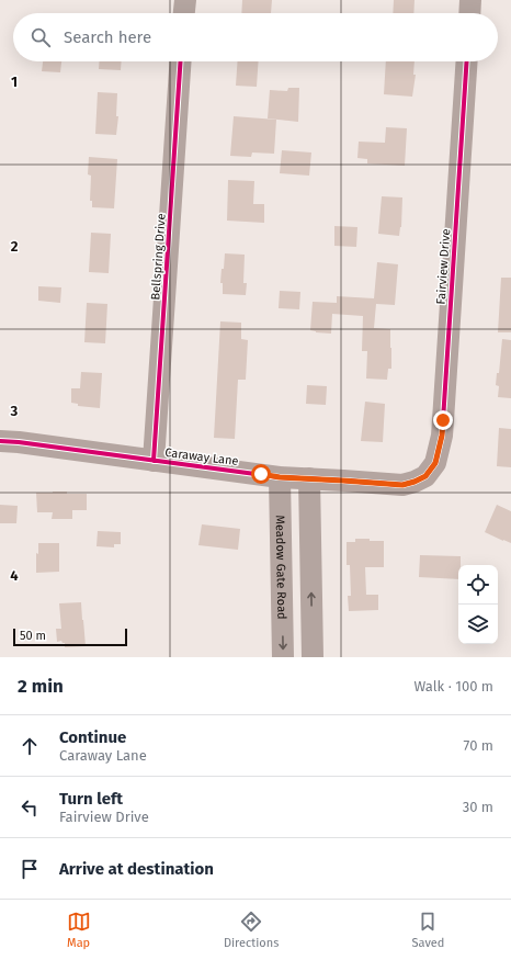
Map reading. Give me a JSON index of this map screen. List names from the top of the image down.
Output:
{
  "streets": {
    "street": [
      "Bellspring Drive",
      "Fairview Drive",
      "Caraway Lane",
      "Meadow Gate Road"
    ]
  },
  "crossings": [
    ["Bellspring Drive", "Caraway Lane"],
    ["Fairview Drive", "Caraway Lane"],
    ["Caraway Lane", "Meadow Gate Road"]
  ],
  "scale_bar": "50 m",
  "page": {
    "search": "Search here",
    "scale": "50 m",
    "heading": ["2 min", "Walk · 100 m"],
    "list": [
      ["Continue", "Caraway Lane", "70 m"],
      ["Turn left", "Fairview Drive", "30 m"],
      "Arrive at destination"
    ],
    "nav": ["Map", "Directions", "Saved"]
  },
  "grid": {
    "rows": [
      "1",
      "2",
      "3",
      "4"
    ]
  }
}
